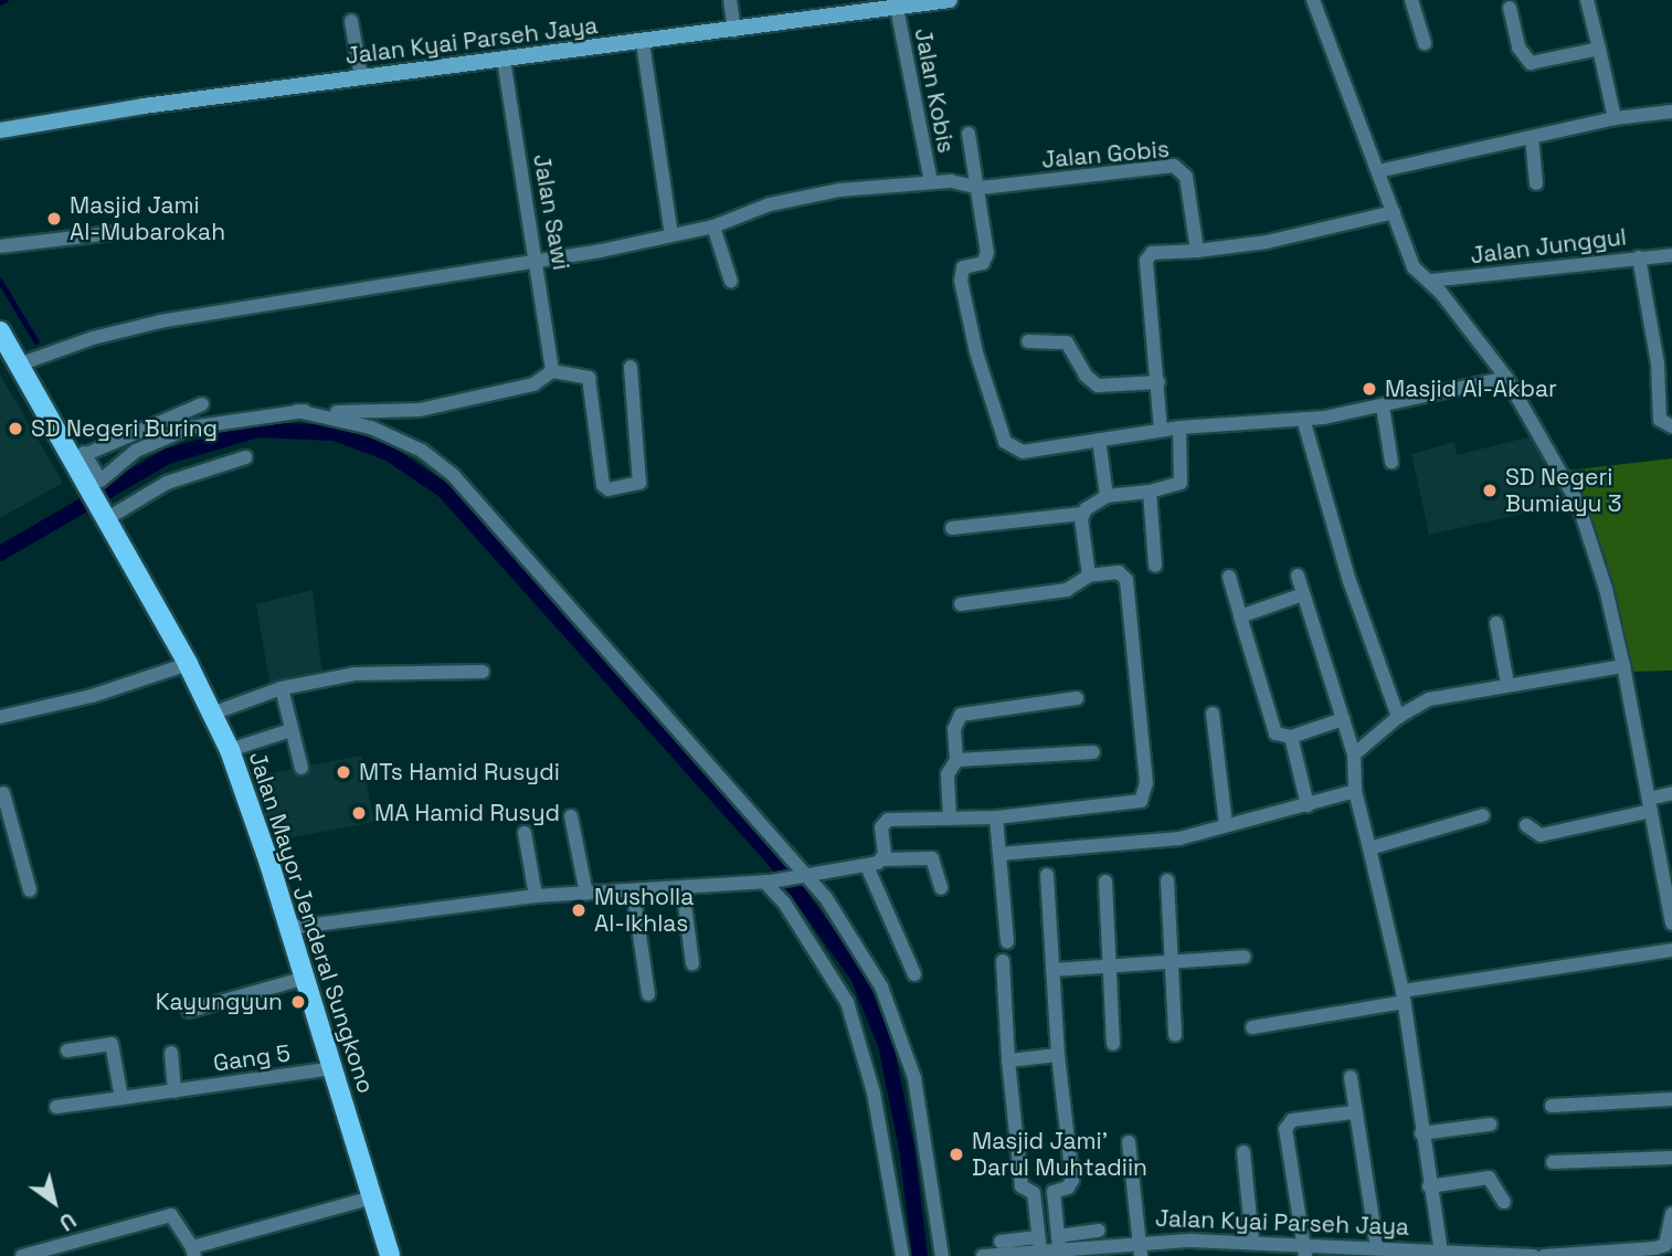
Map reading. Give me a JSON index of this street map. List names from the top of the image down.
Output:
{
  "streets": {
    "main road": ["Jalan Kyai Parseh Jaya", "Jalan Mayor Jenderal Sungkono"],
    "street": [
      "Jalan Kobis",
      "Jalan Gobis",
      "Jalan Sawi",
      "Jalan Junggul",
      "Gang 5"
    ]
  },
  "crossings": [
    ["Jalan Kyai Parseh Jaya", "Jalan Kobis"],
    ["Jalan Kyai Parseh Jaya", "Jalan Sawi"],
    ["Jalan Kobis", "Jalan Gobis"],
    ["Jalan Gobis", "Jalan Sawi"],
    ["Jalan Gobis", "Jalan Mayor Jenderal Sungkono"],
    ["Jalan Mayor Jenderal Sungkono", "Gang 5"]
  ],
  "places": [
    "Masjid Jami Al-Mubarokah",
    "Masjid Al-Akbar",
    "SD Negeri Buring",
    "SD Negeri Bumiayu 3",
    "MTs Hamid Rusydi",
    "MA Hamid Rusyd",
    "Musholla Al-Ikhlas",
    "Kayungyun",
    "Masjid Jami' Darul Muhtadiin"
  ],
  "north": "bottom right"
}
